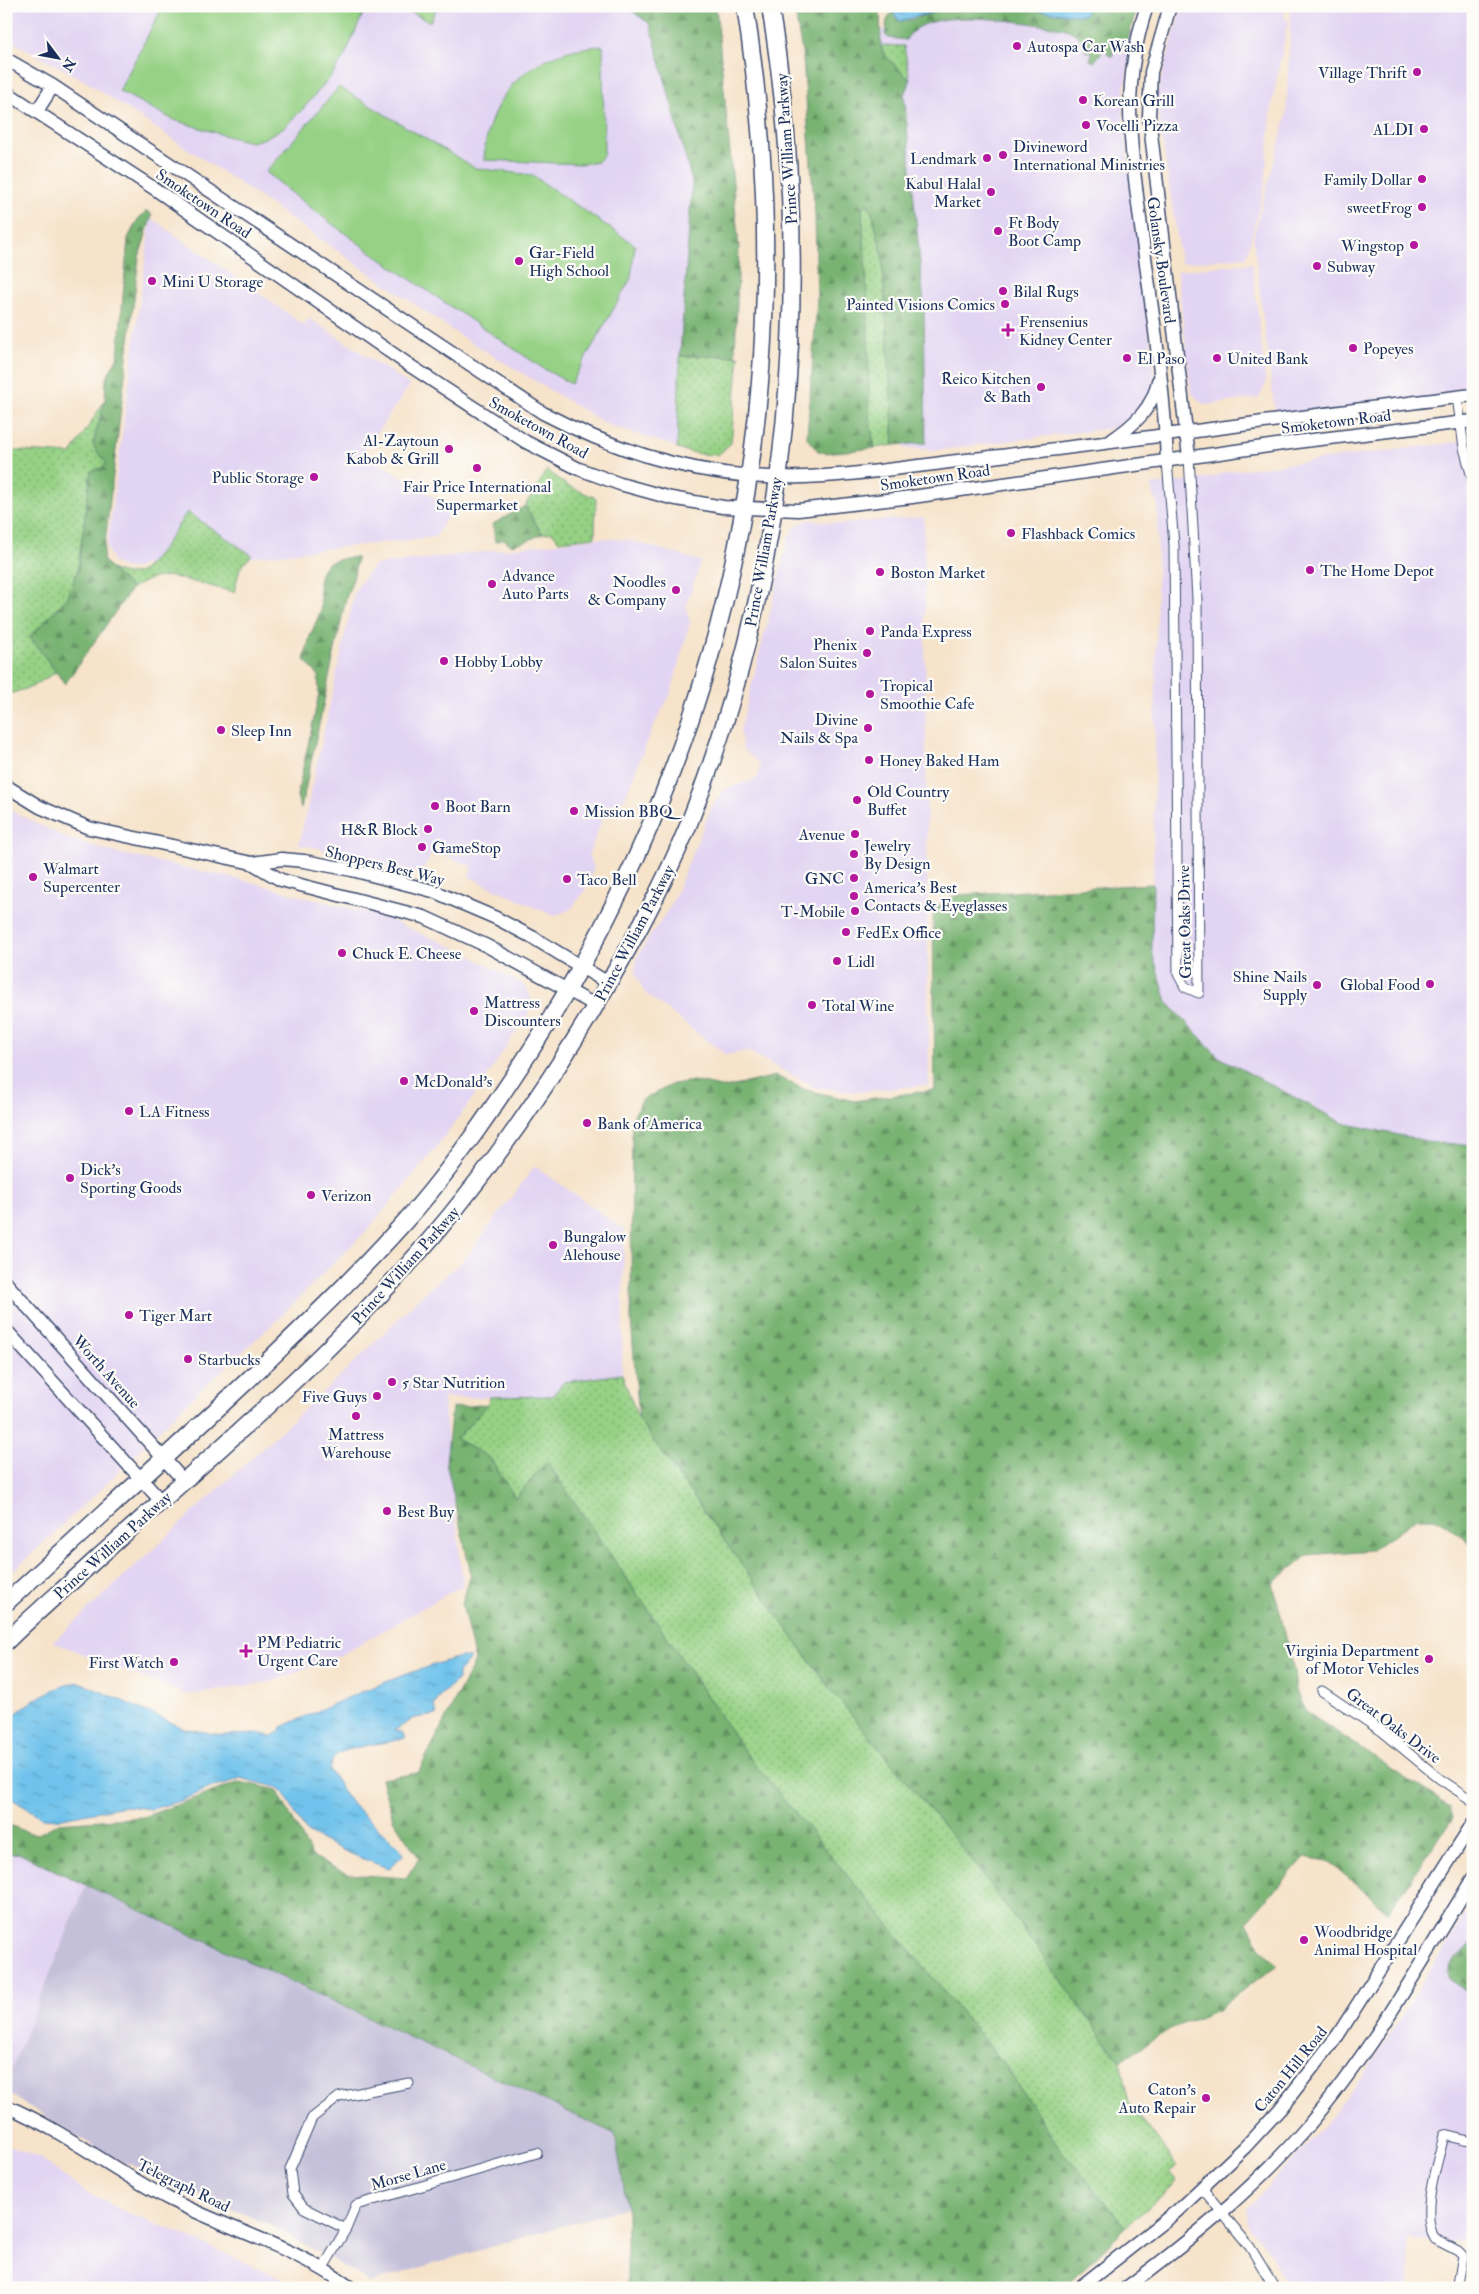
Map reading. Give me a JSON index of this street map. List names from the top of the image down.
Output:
{
  "streets": {
    "highway": ["Prince William Parkway"],
    "main road": [
      "Smoketown Road",
      "Golansky Boulevard",
      "Shoppers Best Way",
      "Worth Avenue",
      "Caton Hill Road",
      "Telegraph Road"
    ],
    "street": ["Great Oaks Drive", "Morse Lane"]
  },
  "crossings": [
    ["Prince William Parkway", "Smoketown Road"],
    ["Prince William Parkway", "Shoppers Best Way"],
    ["Prince William Parkway", "Worth Avenue"],
    ["Smoketown Road", "Golansky Boulevard"],
    ["Smoketown Road", "Great Oaks Drive"],
    ["Golansky Boulevard", "Great Oaks Drive"],
    ["Morse Lane", "Telegraph Road"]
  ],
  "places": {
    "other": [
      "Autospa Car Wash",
      "Village Thrift",
      "Korean Grill",
      "Vocelli Pizza",
      "ALDI",
      "Divineword International Ministries",
      "Lendmark",
      "Family Dollar",
      "Kabul Halal Market",
      "sweetFrog",
      "Ft Body Boot Camp",
      "Wingstop",
      "Gar-Field High School",
      "Subway",
      "Mini U Storage",
      "Bilal Rugs",
      "Painted Visions Comics",
      "Popeyes",
      "El Paso",
      "United Bank",
      "Reico Kitchen & Bath",
      "Al-Zaytoun Kabob & Grill",
      "Fair Price International Supermarket",
      "Public Storage",
      "Flashback Comics",
      "The Home Depot",
      "Boston Market",
      "Advance Auto Parts",
      "Noodles & Company",
      "Panda Express",
      "Phenix Salon Suites",
      "Hobby Lobby",
      "Tropical Smoothie Cafe",
      "Divine Nails & Spa",
      "Sleep Inn",
      "Honey Baked Ham",
      "Old Country Buffet",
      "Boot Barn",
      "Mission BBQ",
      "H&R Block",
      "Avenue",
      "GameStop",
      "Jewelry By Design",
      "Walmart Supercenter",
      "GNC",
      "Taco Bell",
      "America's Best Contacts & Eyeglasses",
      "T-Mobile",
      "FedEx Office",
      "Chuck E. Cheese",
      "Lidl",
      "Global Food",
      "Shine Nails Supply",
      "Total Wine",
      "Mattress Discounters",
      "McDonald's",
      "LA Fitness",
      "Bank of America",
      "Dick's Sporting Goods",
      "Verizon",
      "Bungalow Alehouse",
      "Tiger Mart",
      "Starbucks",
      "5 Star Nutrition",
      "Five Guys",
      "Mattress Warehouse",
      "Best Buy",
      "Virginia Department of Motor Vehicles",
      "First Watch",
      "Woodbridge Animal Hospital",
      "Caton's Auto Repair"
    ],
    "health": ["Frensenius Kidney Center", "PM Pediatric Urgent Care"]
  },
  "north": "bottom right"
}
